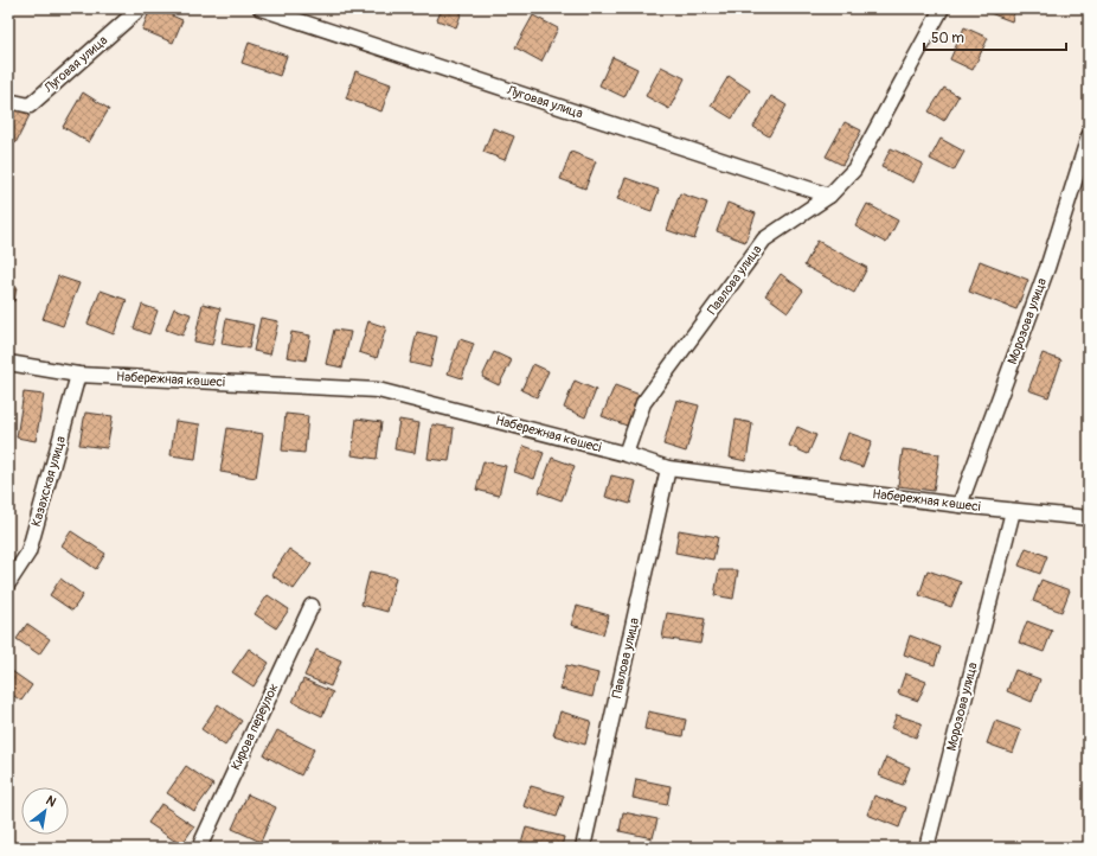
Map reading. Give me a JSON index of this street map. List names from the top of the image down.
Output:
{
  "streets": {
    "street": [
      "Луговая улица",
      "Павлова улица",
      "Морозова улица",
      "Набережная көшесі",
      "Казахская улица",
      "Кирова переулок"
    ]
  },
  "crossings": [
    ["Луговая улица", "Павлова улица"],
    ["Павлова улица", "Набережная көшесі"],
    ["Морозова улица", "Набережная көшесі"],
    ["Набережная көшесі", "Казахская улица"]
  ],
  "scale_bar": "50 m",
  "north": "top right"
}
